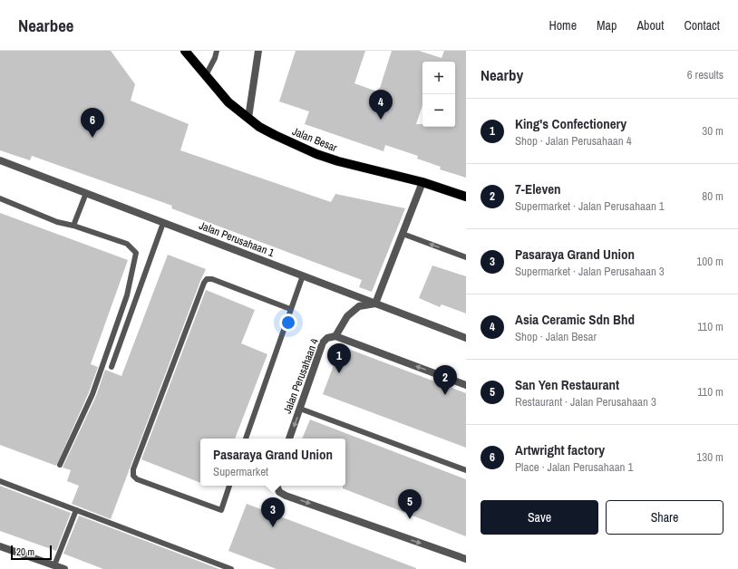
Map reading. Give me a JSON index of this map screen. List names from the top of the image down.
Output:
{
  "streets": {
    "main road": ["Jalan Besar"],
    "street": ["Jalan Perusahaan 1", "Jalan Perusahaan 4"]
  },
  "crossings": [
    ["Jalan Perusahaan 1", "Jalan Perusahaan 4"]
  ],
  "scale_bar": "20 m",
  "page": {
    "header": "Nearbee",
    "nav": [
      "Home",
      "Map",
      "About",
      "Contact"
    ],
    "heading": ["Nearby", "6 results"],
    "map_buttons": ["+", "−"],
    "pins": [
      "4",
      "6",
      "1",
      "2",
      "5",
      "3"
    ],
    "list": [
      {
        "mark": "1",
        "name": "King's Confectionery",
        "note": "Shop · Jalan Perusahaan 4",
        "value": "30 m"
      },
      {
        "mark": "2",
        "name": "7-Eleven",
        "note": "Supermarket · Jalan Perusahaan 1",
        "value": "80 m"
      },
      {
        "mark": "3",
        "name": "Pasaraya Grand Union",
        "note": "Supermarket · Jalan Perusahaan 3",
        "value": "100 m"
      },
      {
        "mark": "4",
        "name": "Asia Ceramic Sdn Bhd",
        "note": "Shop · Jalan Besar",
        "value": "110 m"
      },
      {
        "mark": "5",
        "name": "San Yen Restaurant",
        "note": "Restaurant · Jalan Perusahaan 3",
        "value": "110 m"
      },
      {
        "mark": "6",
        "name": "Artwright factory",
        "note": "Place · Jalan Perusahaan 1",
        "value": "130 m"
      }
    ],
    "popup": ["Pasaraya Grand Union", "Supermarket"],
    "buttons": ["Save", "Share"],
    "scale": "20 m"
  }
}
